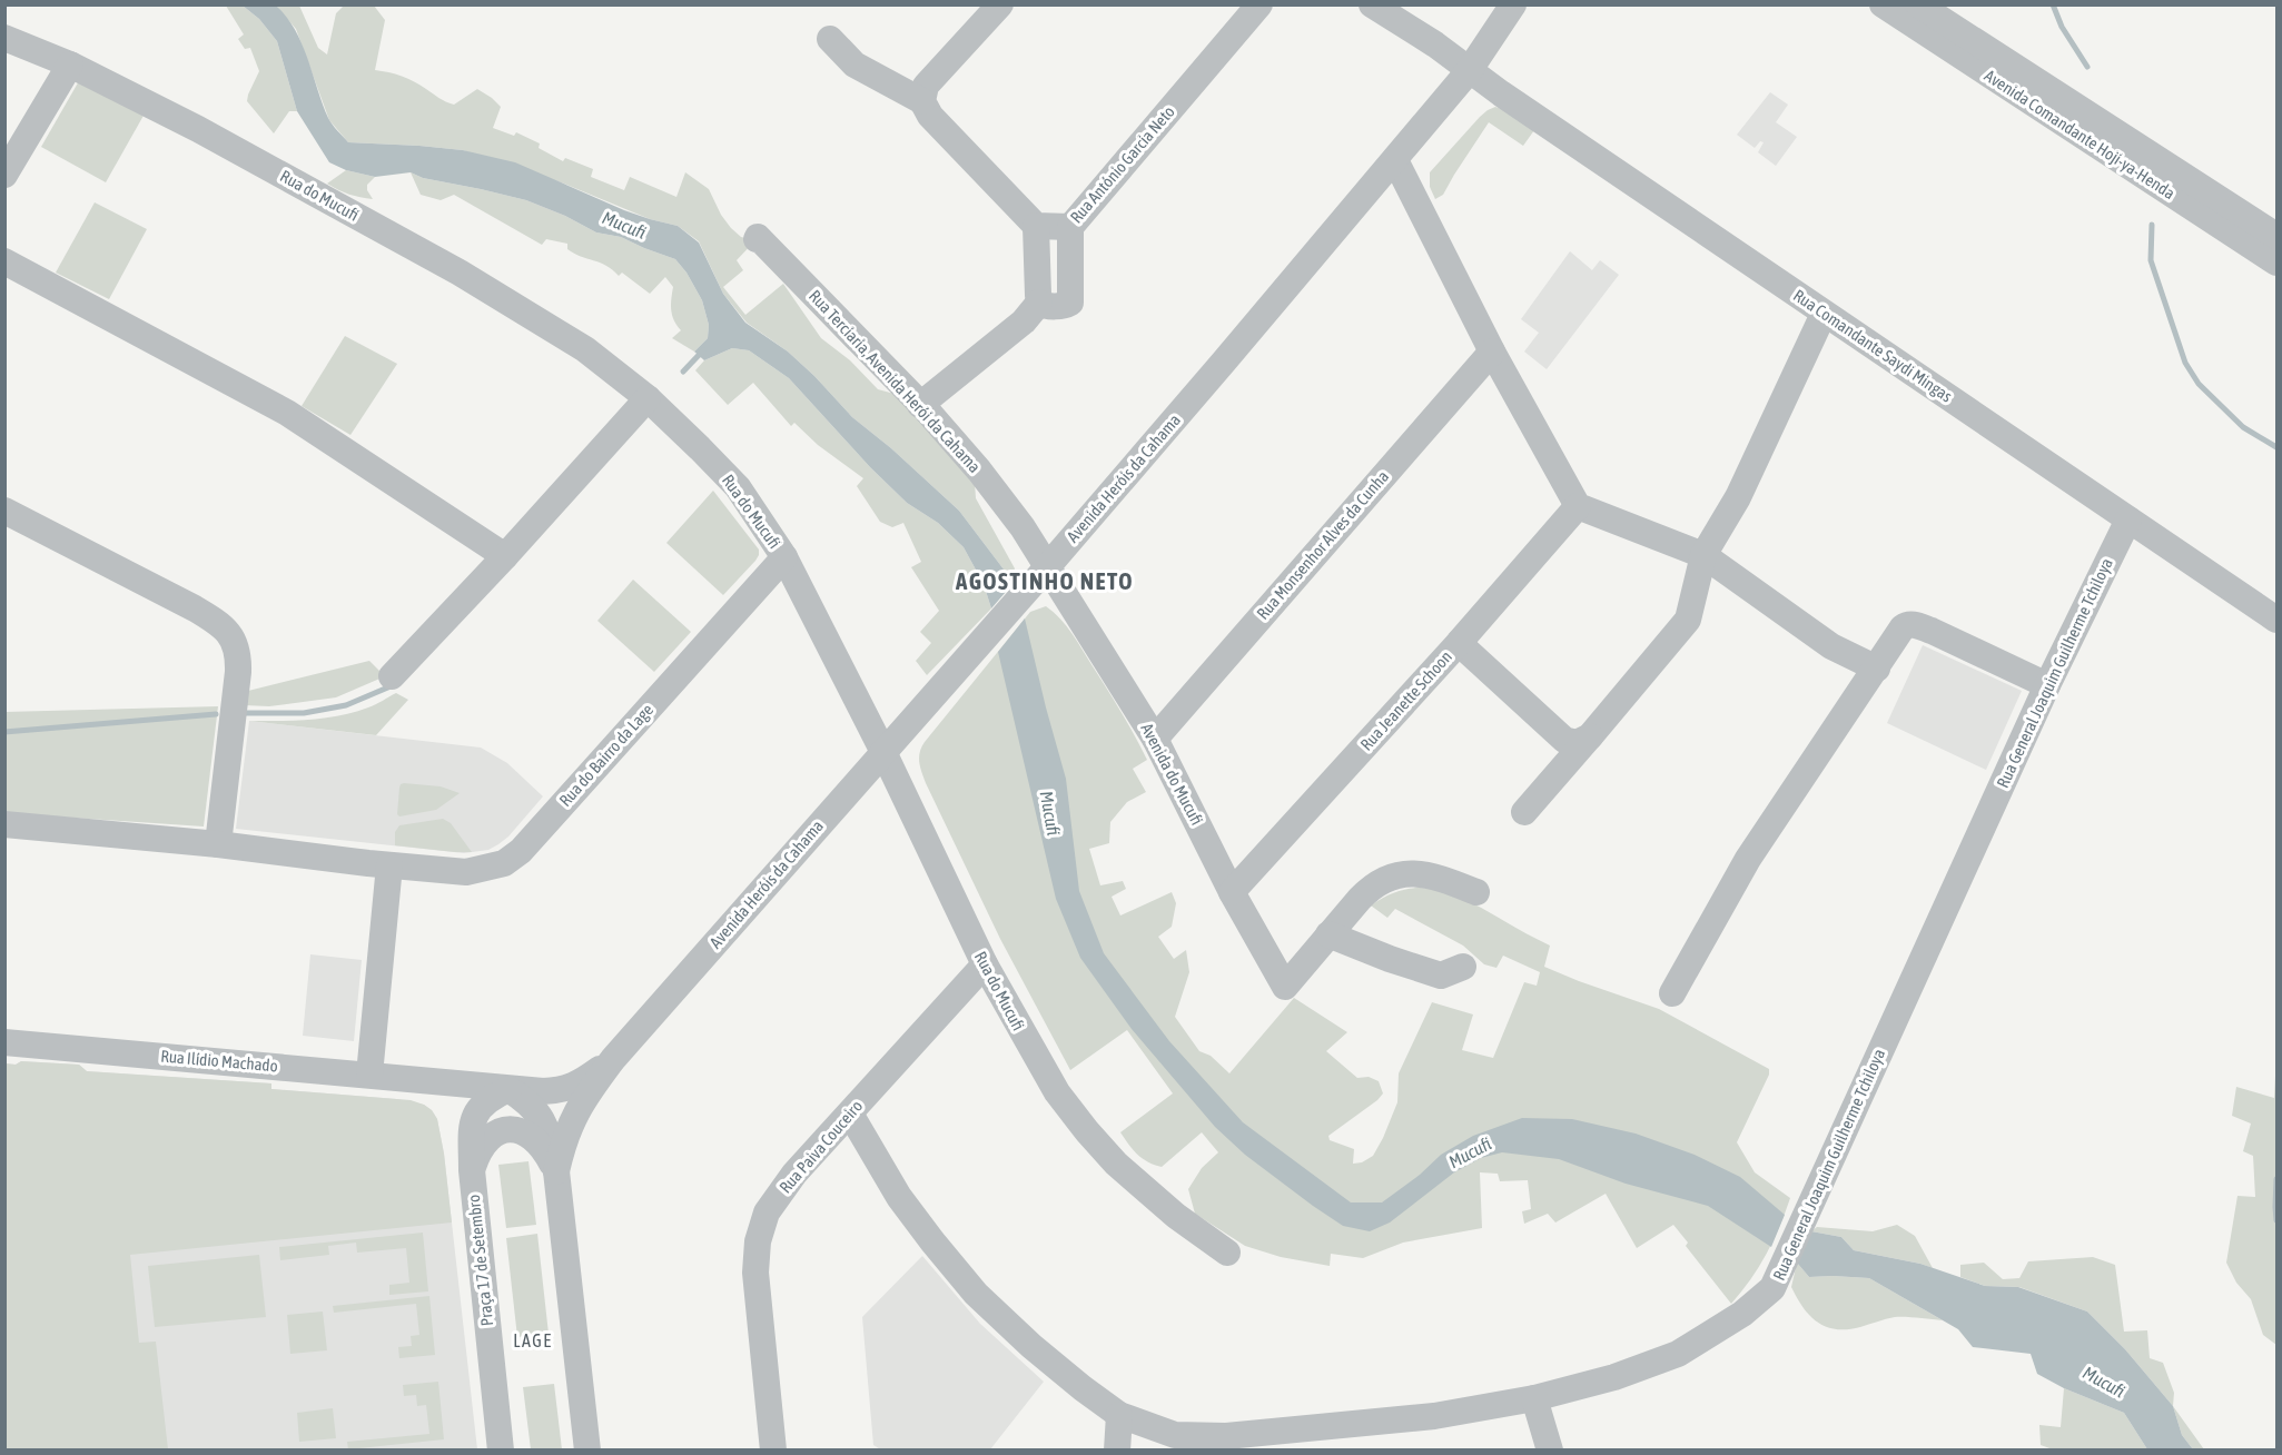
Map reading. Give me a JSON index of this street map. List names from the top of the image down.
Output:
{
  "streets": {
    "street": [
      "Avenida Comandante Hoji-ya-Henda",
      "Rua António Garcia Neto",
      "Rua do Mucufi",
      "Rua Comandante Saydi Mingas",
      "Rua Terciaria, Avenida Herói da Cahama",
      "Avenida Heróis da Cahama",
      "Rua Monsenhor Alves da Cunha",
      "Rua General Joaquim Guilherme Tchiloya",
      "Rua Jeanette Schoon",
      "Rua do Bairro da Lage",
      "Avenida do Mucufi",
      "Rua Ilídio Machado",
      "Rua Paiva Couceiro",
      "Praça 17 de Setembro"
    ]
  },
  "crossings": [
    ["Rua do Mucufi", "Avenida Heróis da Cahama"],
    ["Rua do Mucufi", "Rua do Bairro da Lage"],
    ["Rua do Mucufi", "Rua Paiva Couceiro"],
    ["Rua Comandante Saydi Mingas", "Avenida Heróis da Cahama"],
    ["Rua Comandante Saydi Mingas", "Rua General Joaquim Guilherme Tchiloya"],
    ["Rua Terciaria, Avenida Herói da Cahama", "Avenida Heróis da Cahama"],
    ["Rua Terciaria, Avenida Herói da Cahama", "Avenida do Mucufi"],
    ["Avenida Heróis da Cahama", "Avenida do Mucufi"],
    ["Avenida Heróis da Cahama", "Rua Ilídio Machado"],
    ["Rua Monsenhor Alves da Cunha", "Avenida do Mucufi"],
    ["Rua General Joaquim Guilherme Tchiloya", "Rua Paiva Couceiro"],
    ["Rua Jeanette Schoon", "Avenida do Mucufi"]
  ],
  "districts": ["AGOSTINHO NETO", "LAGE"],
  "water": ["Mucufi"]
}
